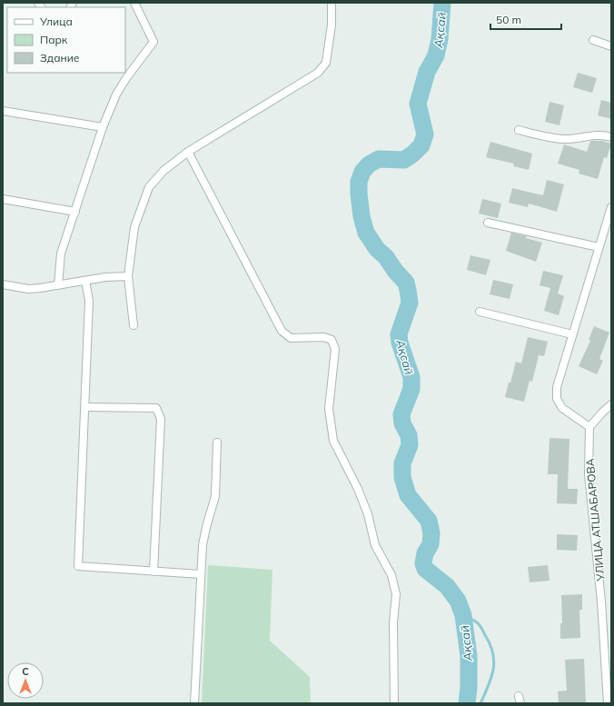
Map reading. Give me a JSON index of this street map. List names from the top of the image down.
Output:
{
  "streets": {
    "street": ["УЛИЦА АТШАБАРОВА"]
  },
  "water": ["Ақсай"],
  "legend": ["Улица", "Парк", "Здание"],
  "scale_bar": "50 m",
  "north": "top"
}
